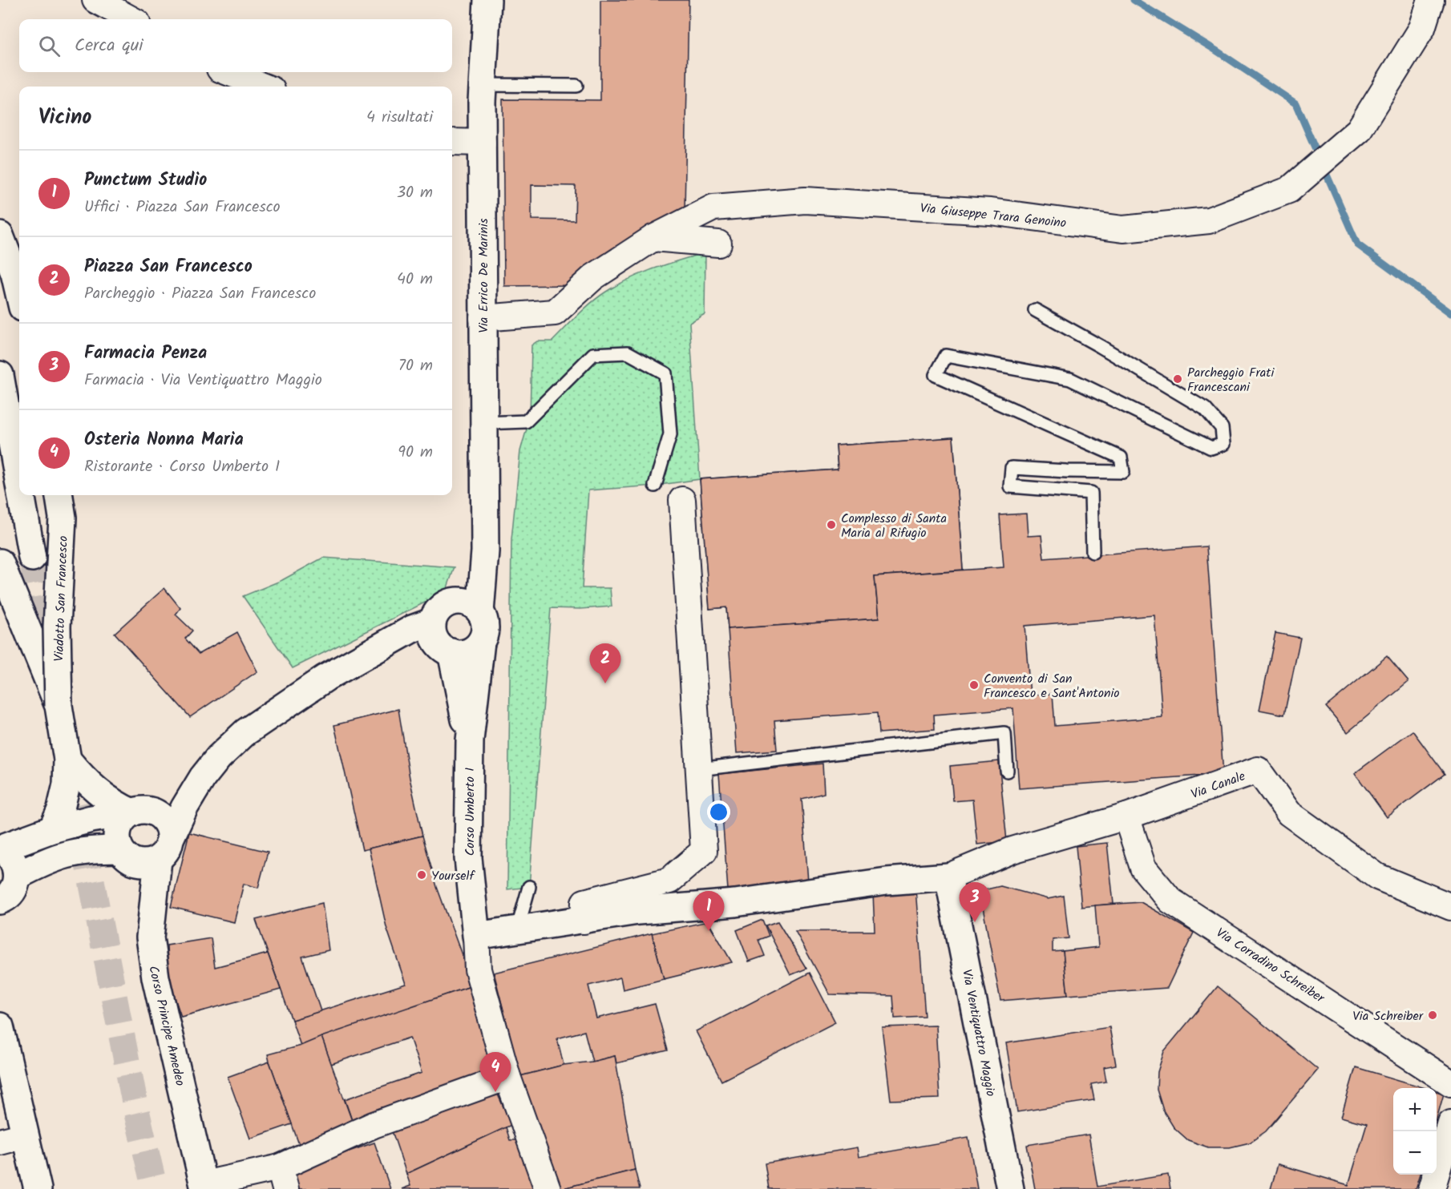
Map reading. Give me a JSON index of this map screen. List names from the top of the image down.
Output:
{
  "streets": {
    "main road": [
      "Via Errico De Marinis",
      "Viadotto San Francesco",
      "Corso Umberto I",
      "Corso Principe Amedeo",
      "Via Ventiquattro Maggio"
    ],
    "street": ["Via Giuseppe Trara Genoino", "Via Canale", "Via Corradino Schreiber"]
  },
  "crossings": [
    ["Via Giuseppe Trara Genoino", "Via Errico De Marinis"],
    ["Via Errico De Marinis", "Corso Umberto I"],
    ["Via Errico De Marinis", "Corso Principe Amedeo"],
    ["Viadotto San Francesco", "Corso Principe Amedeo"],
    ["Via Canale", "Via Corradino Schreiber"],
    ["Via Canale", "Via Ventiquattro Maggio"],
    ["Corso Umberto I", "Corso Principe Amedeo"]
  ],
  "places": [
    "Parcheggio Frati Francescani",
    "Complesso di Santa Maria al Rifugio",
    "Convento di San Francesco e Sant'Antonio",
    "Yourself",
    "Via Schreiber"
  ],
  "page": {
    "search": "Cerca qui",
    "heading": ["Vicino", "4 risultati"],
    "list": [
      {
        "mark": "1",
        "name": "Punctum Studio",
        "note": "Uffici · Piazza San Francesco",
        "value": "30 m"
      },
      {
        "mark": "2",
        "name": "Piazza San Francesco",
        "note": "Parcheggio · Piazza San Francesco",
        "value": "40 m"
      },
      {
        "mark": "3",
        "name": "Farmacia Penza",
        "note": "Farmacia · Via Ventiquattro Maggio",
        "value": "70 m"
      },
      {
        "mark": "4",
        "name": "Osteria Nonna Maria",
        "note": "Ristorante · Corso Umberto I",
        "value": "90 m"
      }
    ],
    "pins": [
      "2",
      "3",
      "1",
      "4"
    ],
    "map_buttons": ["+", "−"]
  }
}
